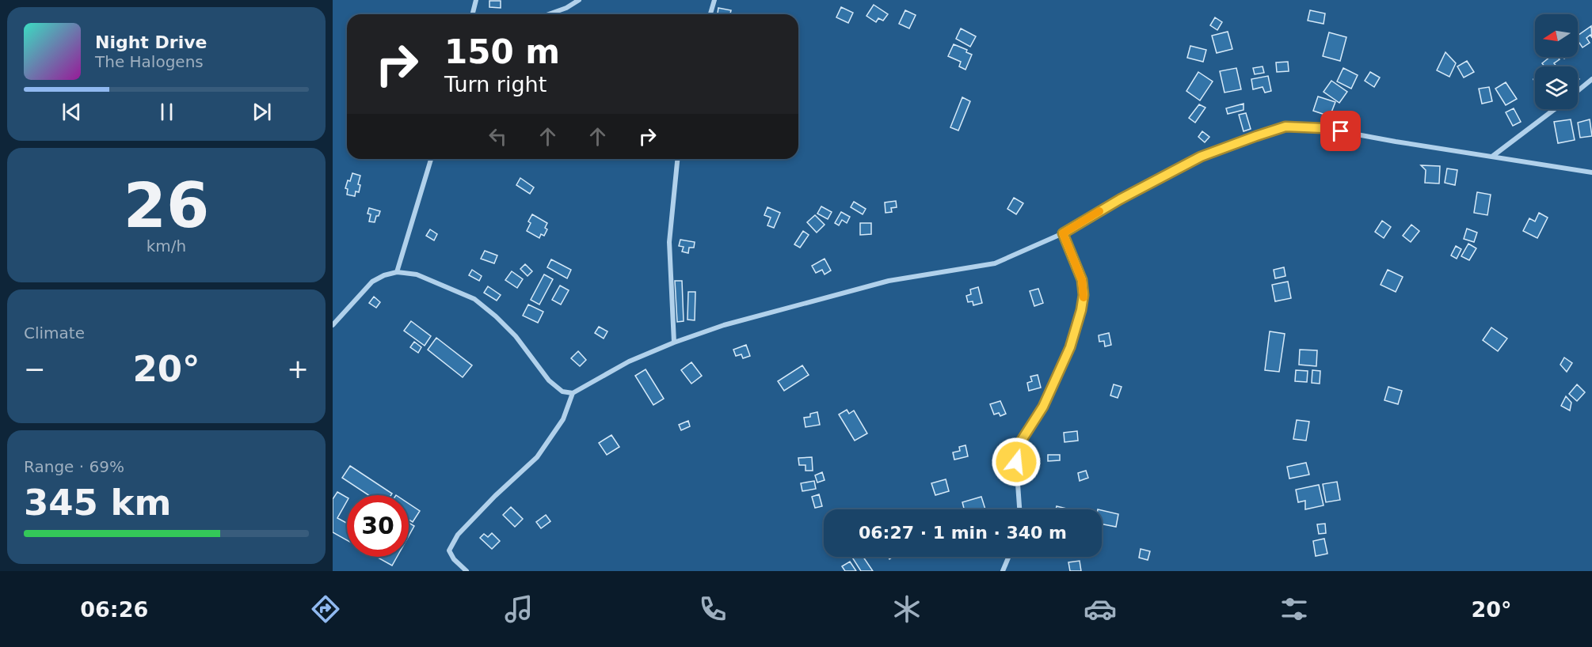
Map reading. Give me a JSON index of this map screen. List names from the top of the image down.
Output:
{
  "north": "left",
  "page": {
    "turn": ["150 m", "Turn right"],
    "song": ["Night Drive", "The Halogens"],
    "tile": [
      ["26", "km/h"],
      "Climate",
      ["Range · 69%", "345 km"]
    ],
    "heat": ["−", "20°", "+"],
    "limit": "30",
    "trip": "06:27 · 1 min · 340 m",
    "tabs": ["06:26", "20°"]
  }
}
